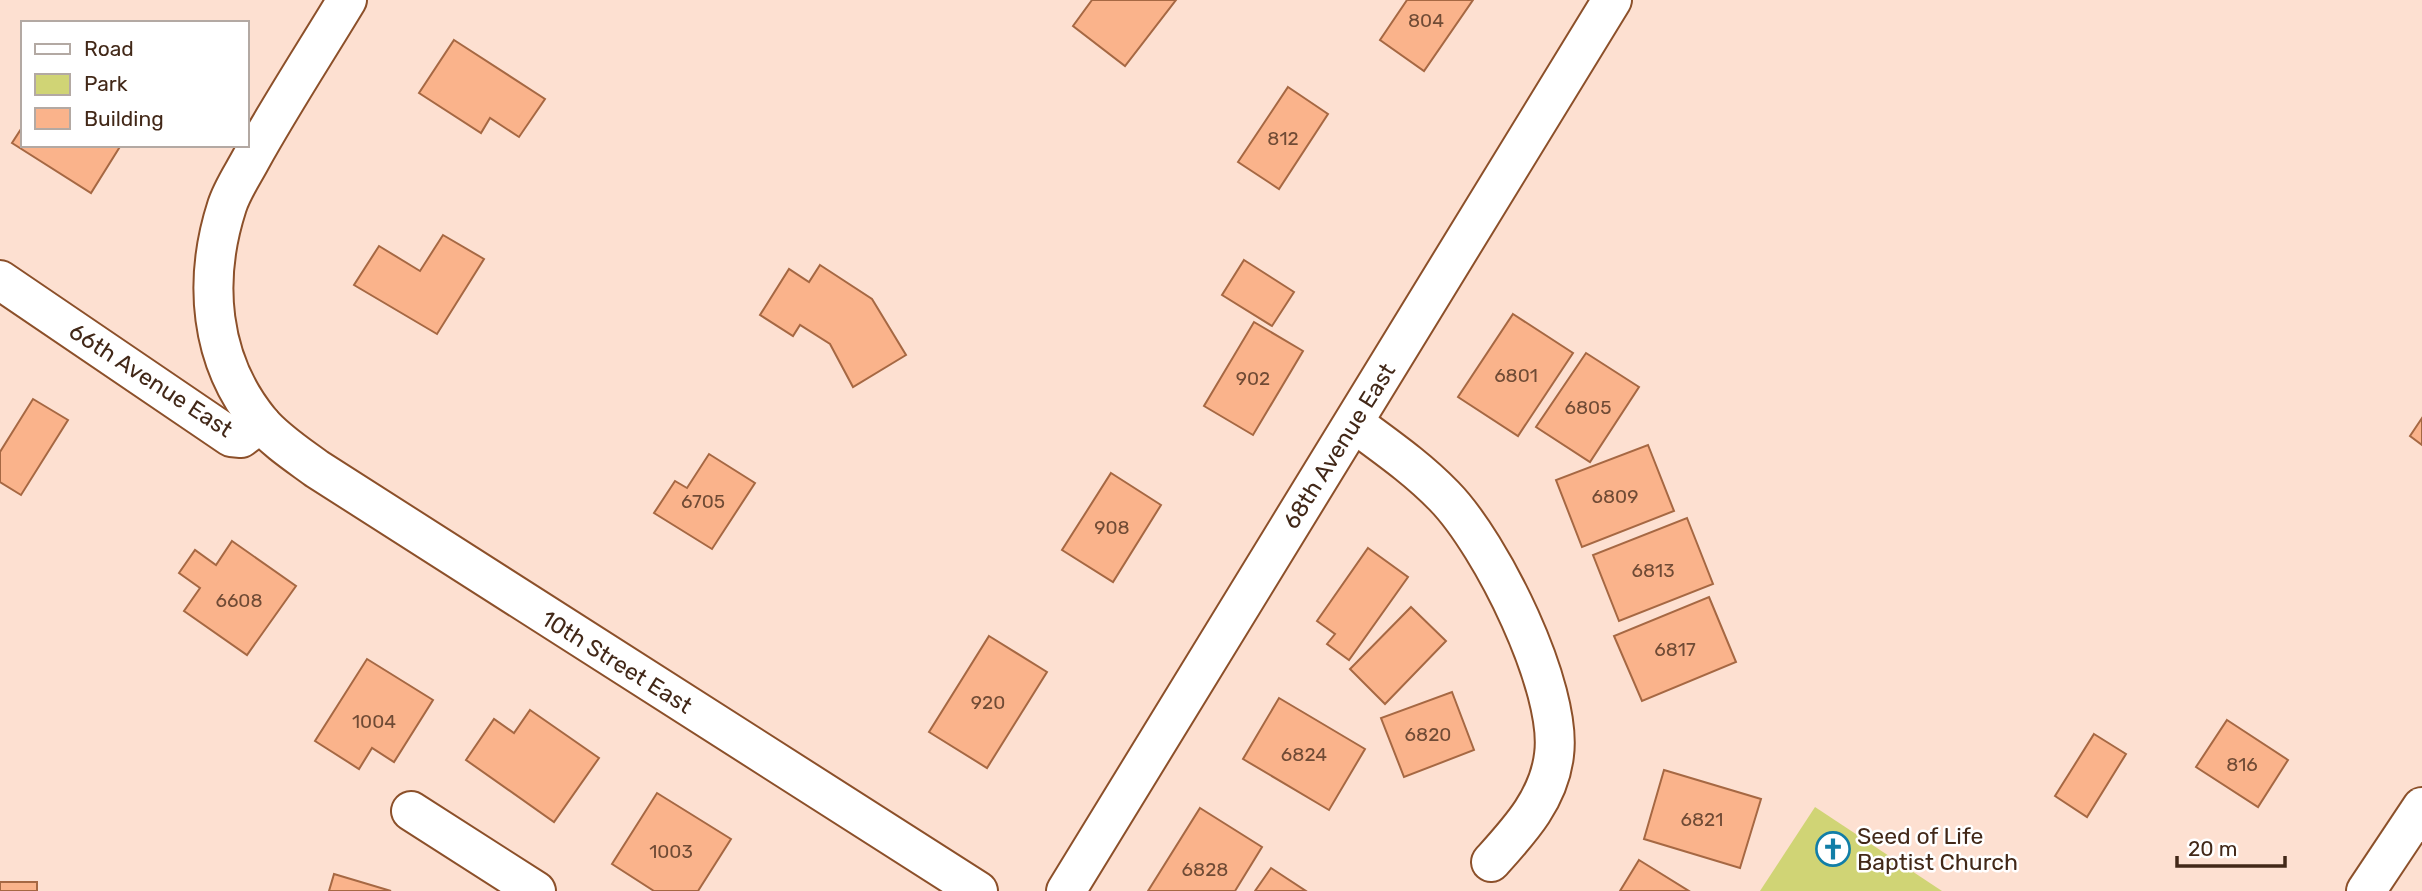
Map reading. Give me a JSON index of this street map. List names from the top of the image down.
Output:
{
  "streets": {
    "street": ["66th Avenue East", "68th Avenue East", "10th Street East"]
  },
  "crossings": [
    ["66th Avenue East", "10th Street East"]
  ],
  "places": {
    "church": ["Seed of Life Baptist Church"]
  },
  "house_numbers": [
    "804",
    "812",
    "6801",
    "902",
    "6805",
    "6809",
    "6705",
    "908",
    "6813",
    "6608",
    "6817",
    "920",
    "1004",
    "6820",
    "6824",
    "816",
    "6821",
    "1003",
    "6828"
  ],
  "legend": ["Road", "Park", "Building"],
  "scale_bar": "20 m"
}
